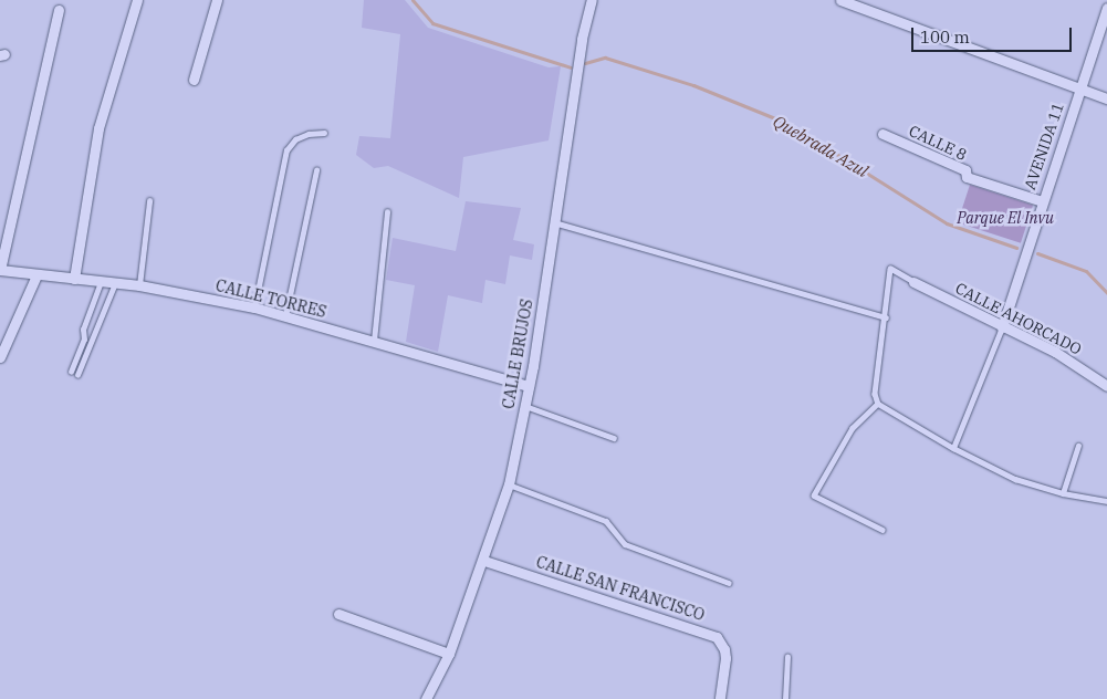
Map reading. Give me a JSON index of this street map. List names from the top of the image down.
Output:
{
  "streets": {
    "street": [
      "CALLE 8",
      "AVENIDA 11",
      "CALLE TORRES",
      "CALLE AHORCADO",
      "CALLE BRUJOS",
      "CALLE SAN FRANCISCO"
    ]
  },
  "crossings": [
    ["CALLE 8", "AVENIDA 11"],
    ["AVENIDA 11", "CALLE AHORCADO"],
    ["CALLE TORRES", "CALLE BRUJOS"],
    ["CALLE BRUJOS", "CALLE SAN FRANCISCO"]
  ],
  "water": ["Quebrada Azul"],
  "parks": ["Parque El Invu"],
  "scale_bar": "100 m"
}
